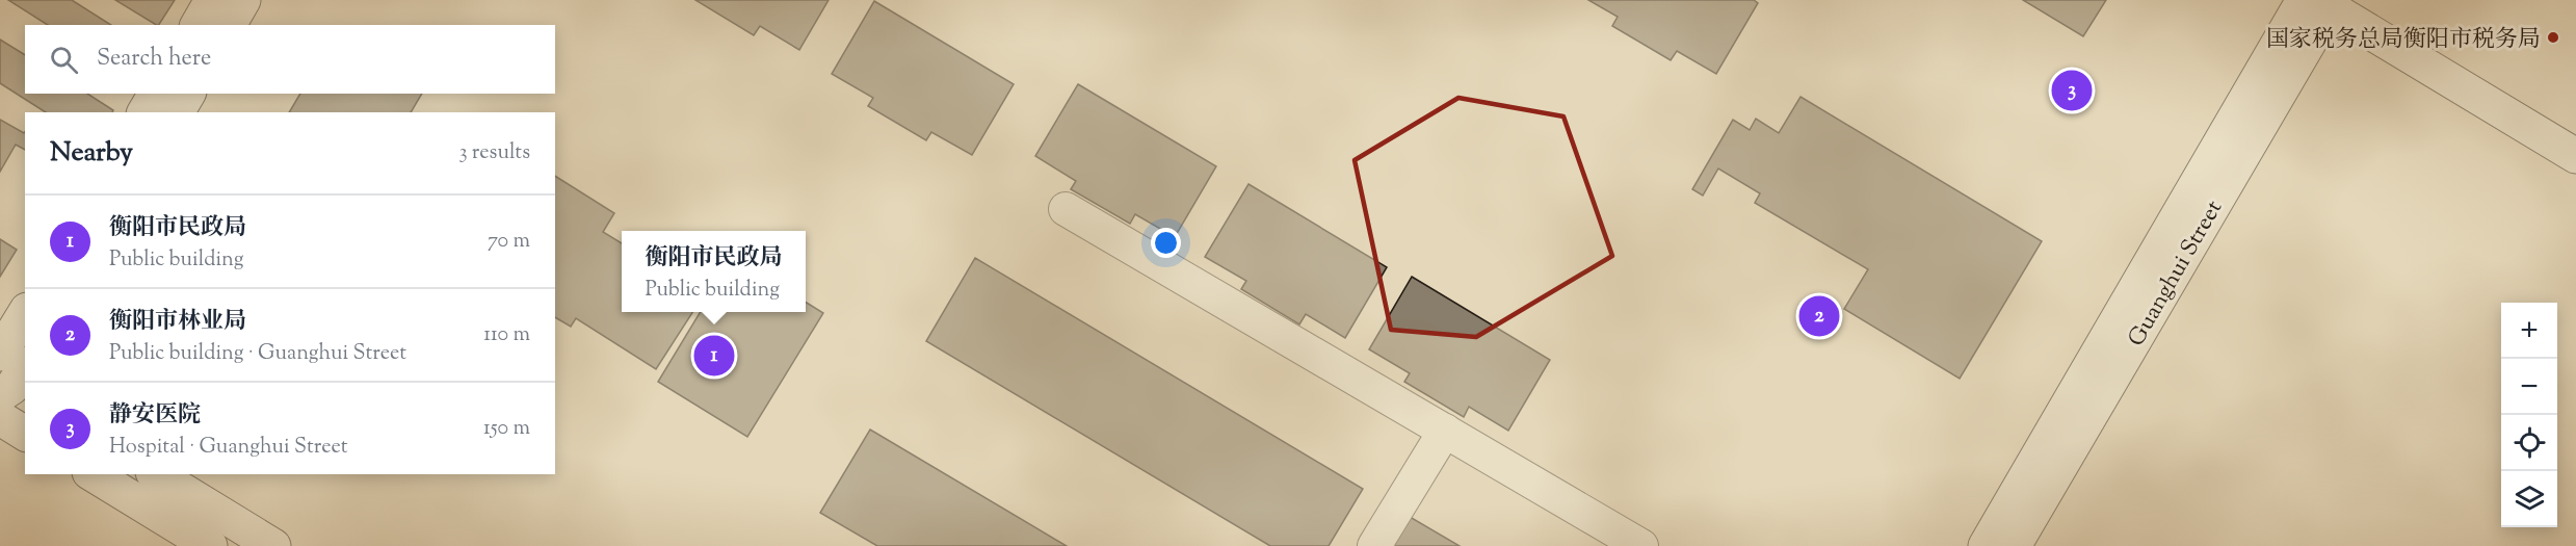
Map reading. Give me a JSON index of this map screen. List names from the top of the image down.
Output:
{
  "streets": {
    "main road": ["Guanghui Street"]
  },
  "places": ["国家税务总局衡阳市税务局"],
  "page": {
    "search": "Search here",
    "pins": ["3", "2", "1"],
    "heading": ["Nearby", "3 results"],
    "list": [
      {
        "mark": "1",
        "name": "衡阳市民政局",
        "note": "Public building",
        "value": "70 m"
      },
      {
        "mark": "2",
        "name": "衡阳市林业局",
        "note": "Public building · Guanghui Street",
        "value": "110 m"
      },
      {
        "mark": "3",
        "name": "静安医院",
        "note": "Hospital · Guanghui Street",
        "value": "150 m"
      }
    ],
    "popup": ["衡阳市民政局", "Public building"],
    "map_buttons": ["+", "−"]
  }
}
